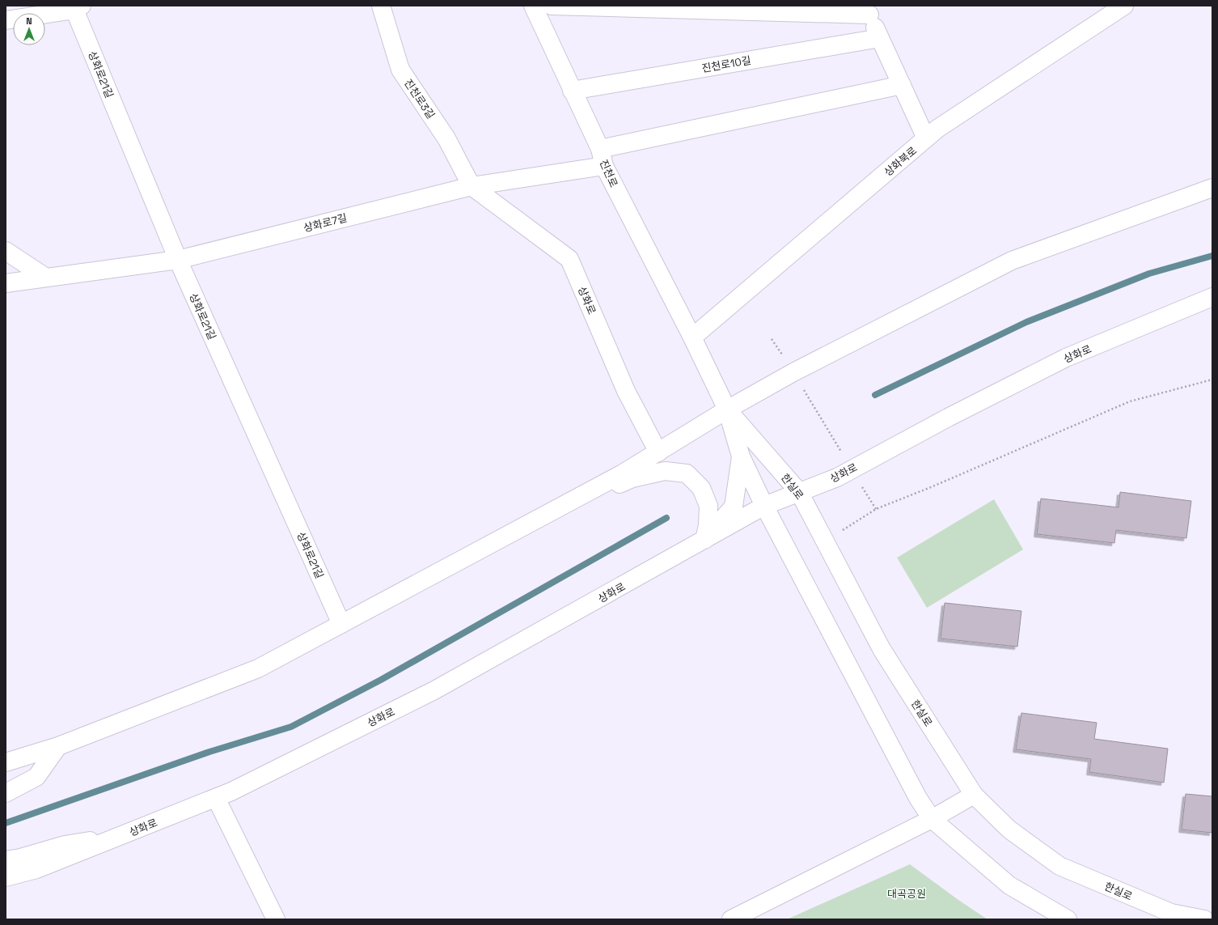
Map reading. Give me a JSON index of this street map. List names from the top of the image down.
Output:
{
  "streets": {
    "main road": [
      "진천로10길",
      "상화로21길",
      "진천로3길",
      "상화북로",
      "진천로",
      "상화로7길",
      "상화로",
      "한실로"
    ]
  },
  "crossings": [
    ["진천로10길", "진천로"],
    ["상화로21길", "상화로7길"],
    ["진천로3길", "상화로7길"],
    ["진천로3길", "상화로"],
    ["상화북로", "진천로"],
    ["진천로", "상화로7길"],
    ["진천로", "한실로"],
    ["상화로7길", "상화로"],
    ["상화로", "한실로"]
  ],
  "parks": ["대곡공원"],
  "north": "top"
}
